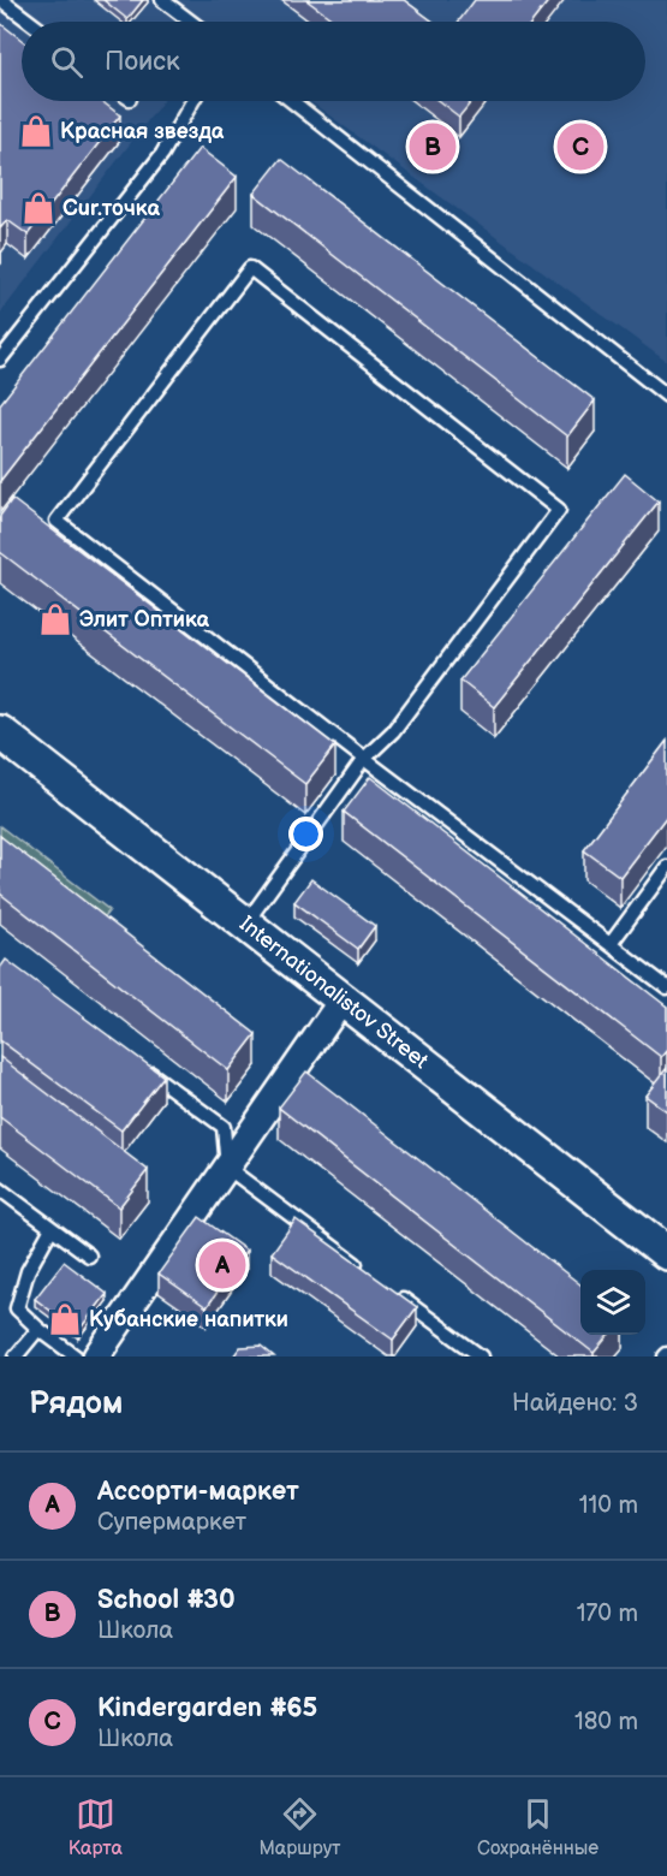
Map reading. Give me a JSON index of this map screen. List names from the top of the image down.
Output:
{
  "streets": {
    "street": ["Internationalistov Street"]
  },
  "places": {
    "shop": [
      "Красная звезда",
      "Cur.точка",
      "Элит Оптика",
      "Кубанские напитки"
    ]
  },
  "page": {
    "search": "Поиск",
    "pins": ["B", "C", "A"],
    "heading": ["Рядом", "Найдено: 3"],
    "list": [
      {
        "mark": "A",
        "name": "Ассорти-маркет",
        "note": "Супермаркет",
        "value": "110 m"
      },
      {
        "mark": "B",
        "name": "School #30",
        "note": "Школа",
        "value": "170 m"
      },
      {
        "mark": "C",
        "name": "Kindergarden #65",
        "note": "Школа",
        "value": "180 m"
      }
    ],
    "nav": ["Карта", "Маршрут", "Сохранённые"]
  }
}
